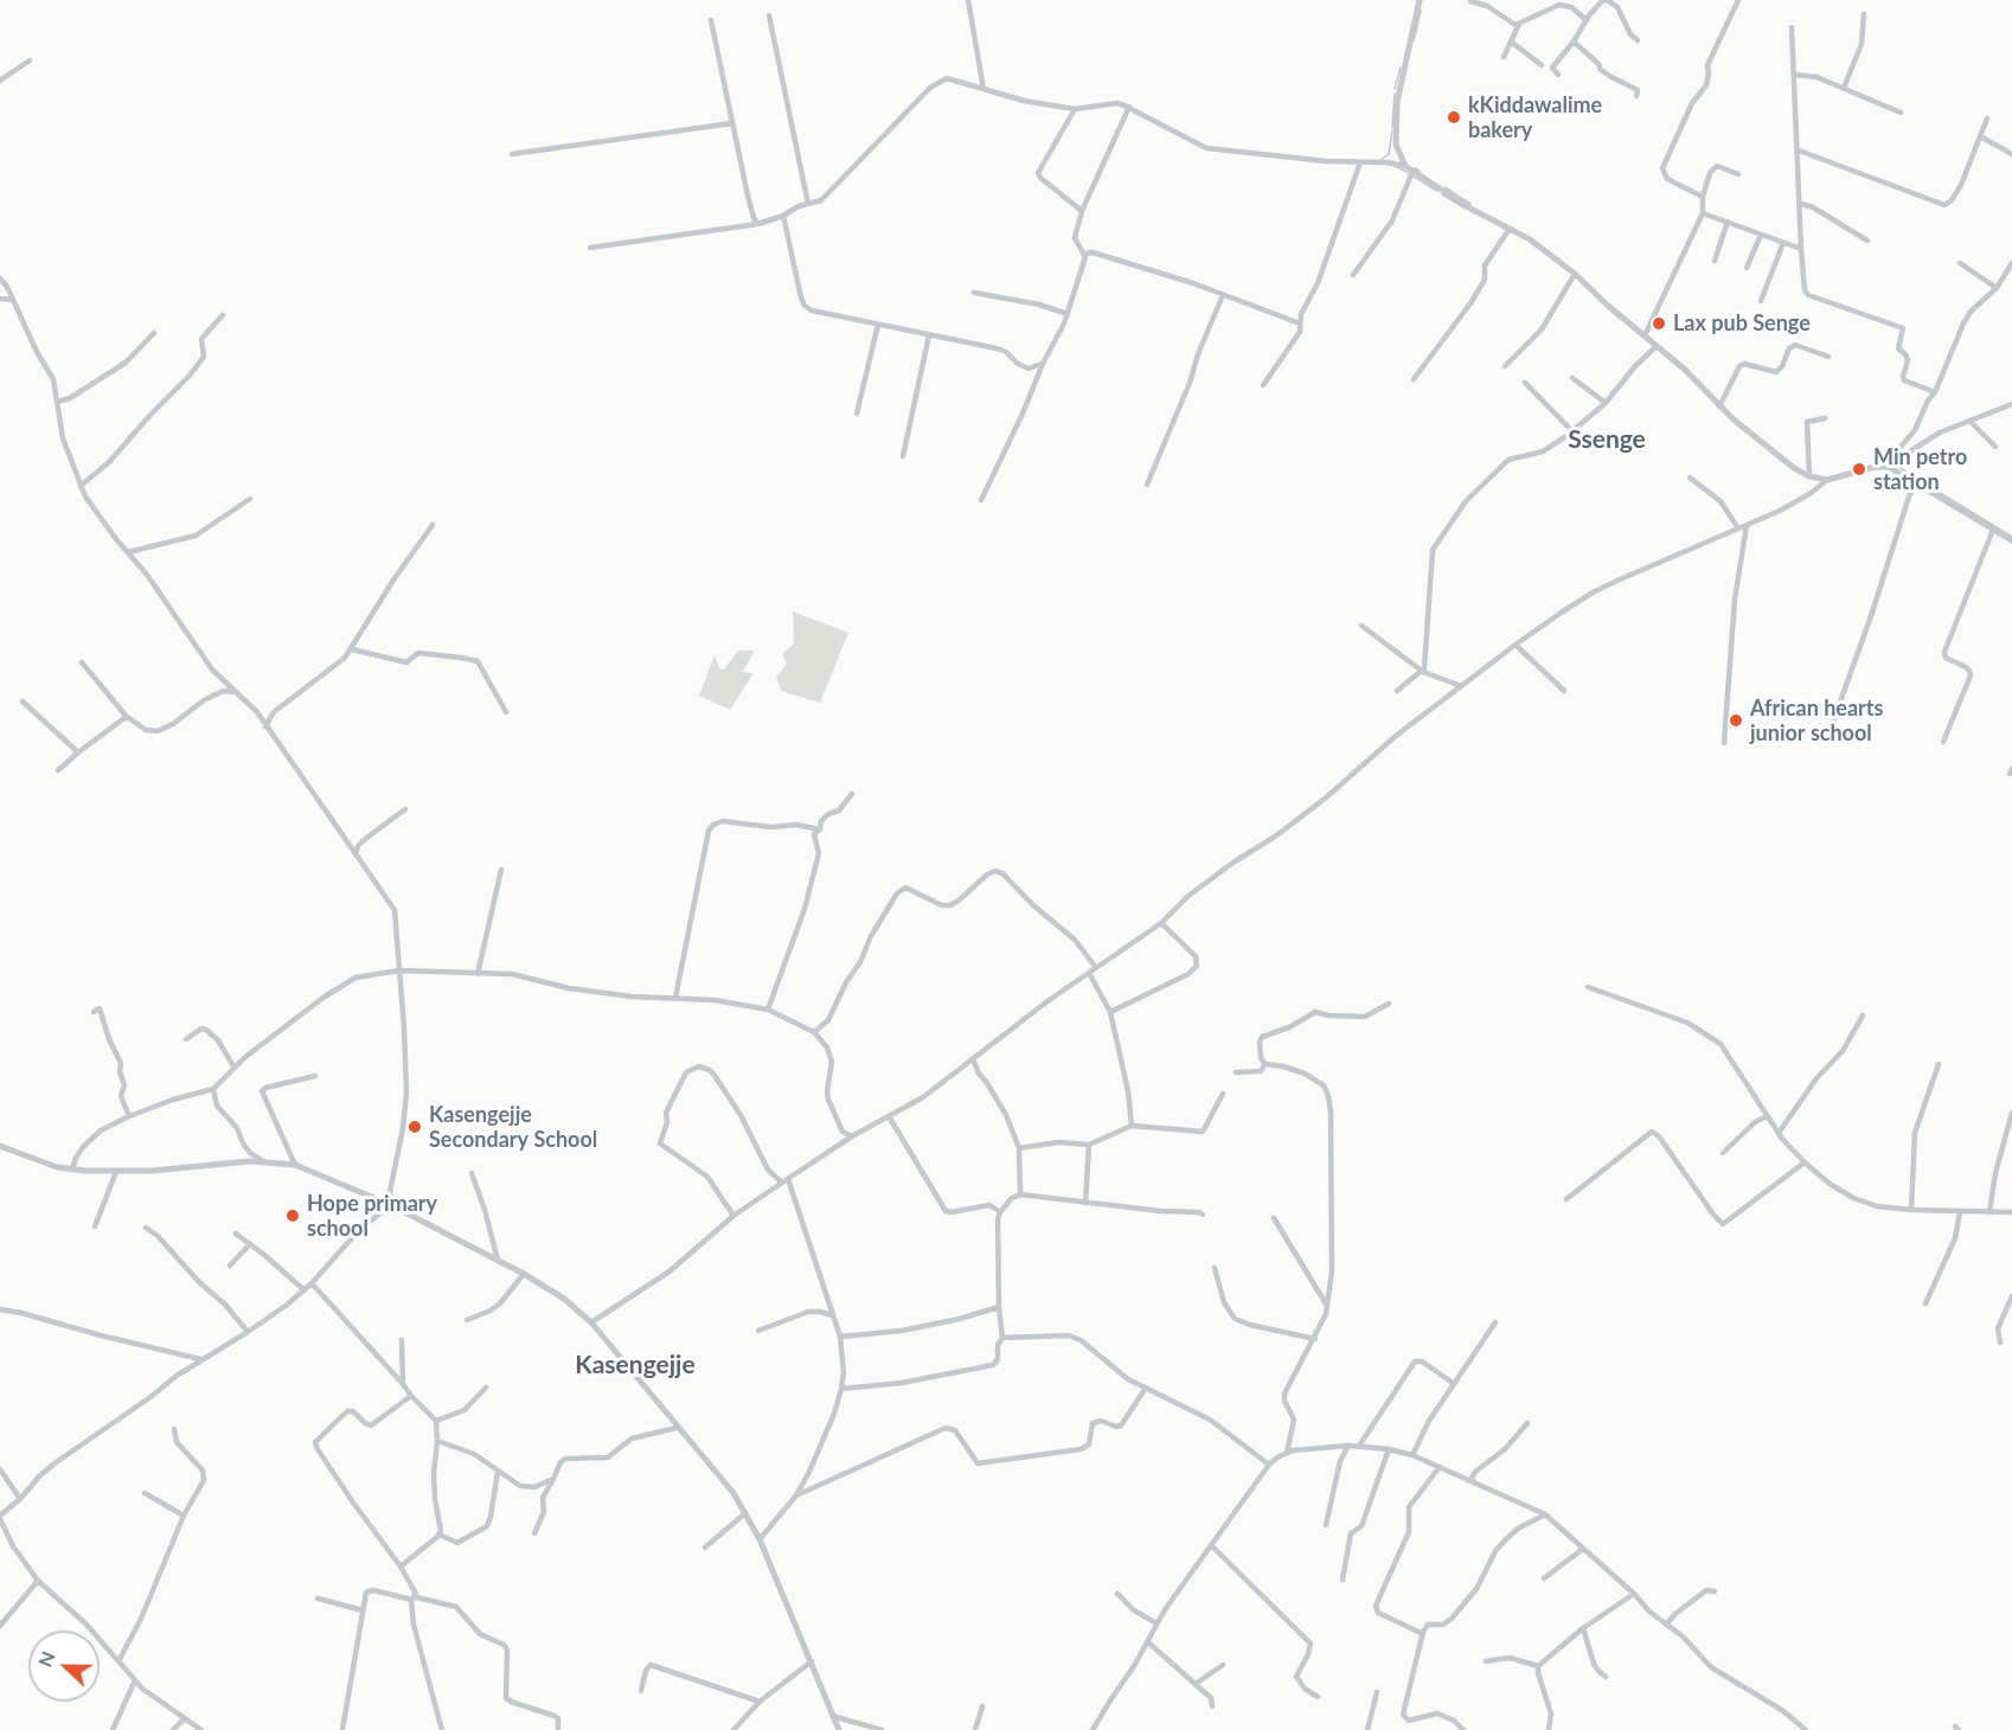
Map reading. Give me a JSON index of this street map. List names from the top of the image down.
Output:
{
  "districts": ["Ssenge", "Kasengejje"],
  "places": [
    "kKiddawalime bakery",
    "Lax pub Senge",
    "Min petro station",
    "African hearts junior school",
    "Kasengejje Secondary School",
    "Hope primary school"
  ],
  "north": "left"
}
